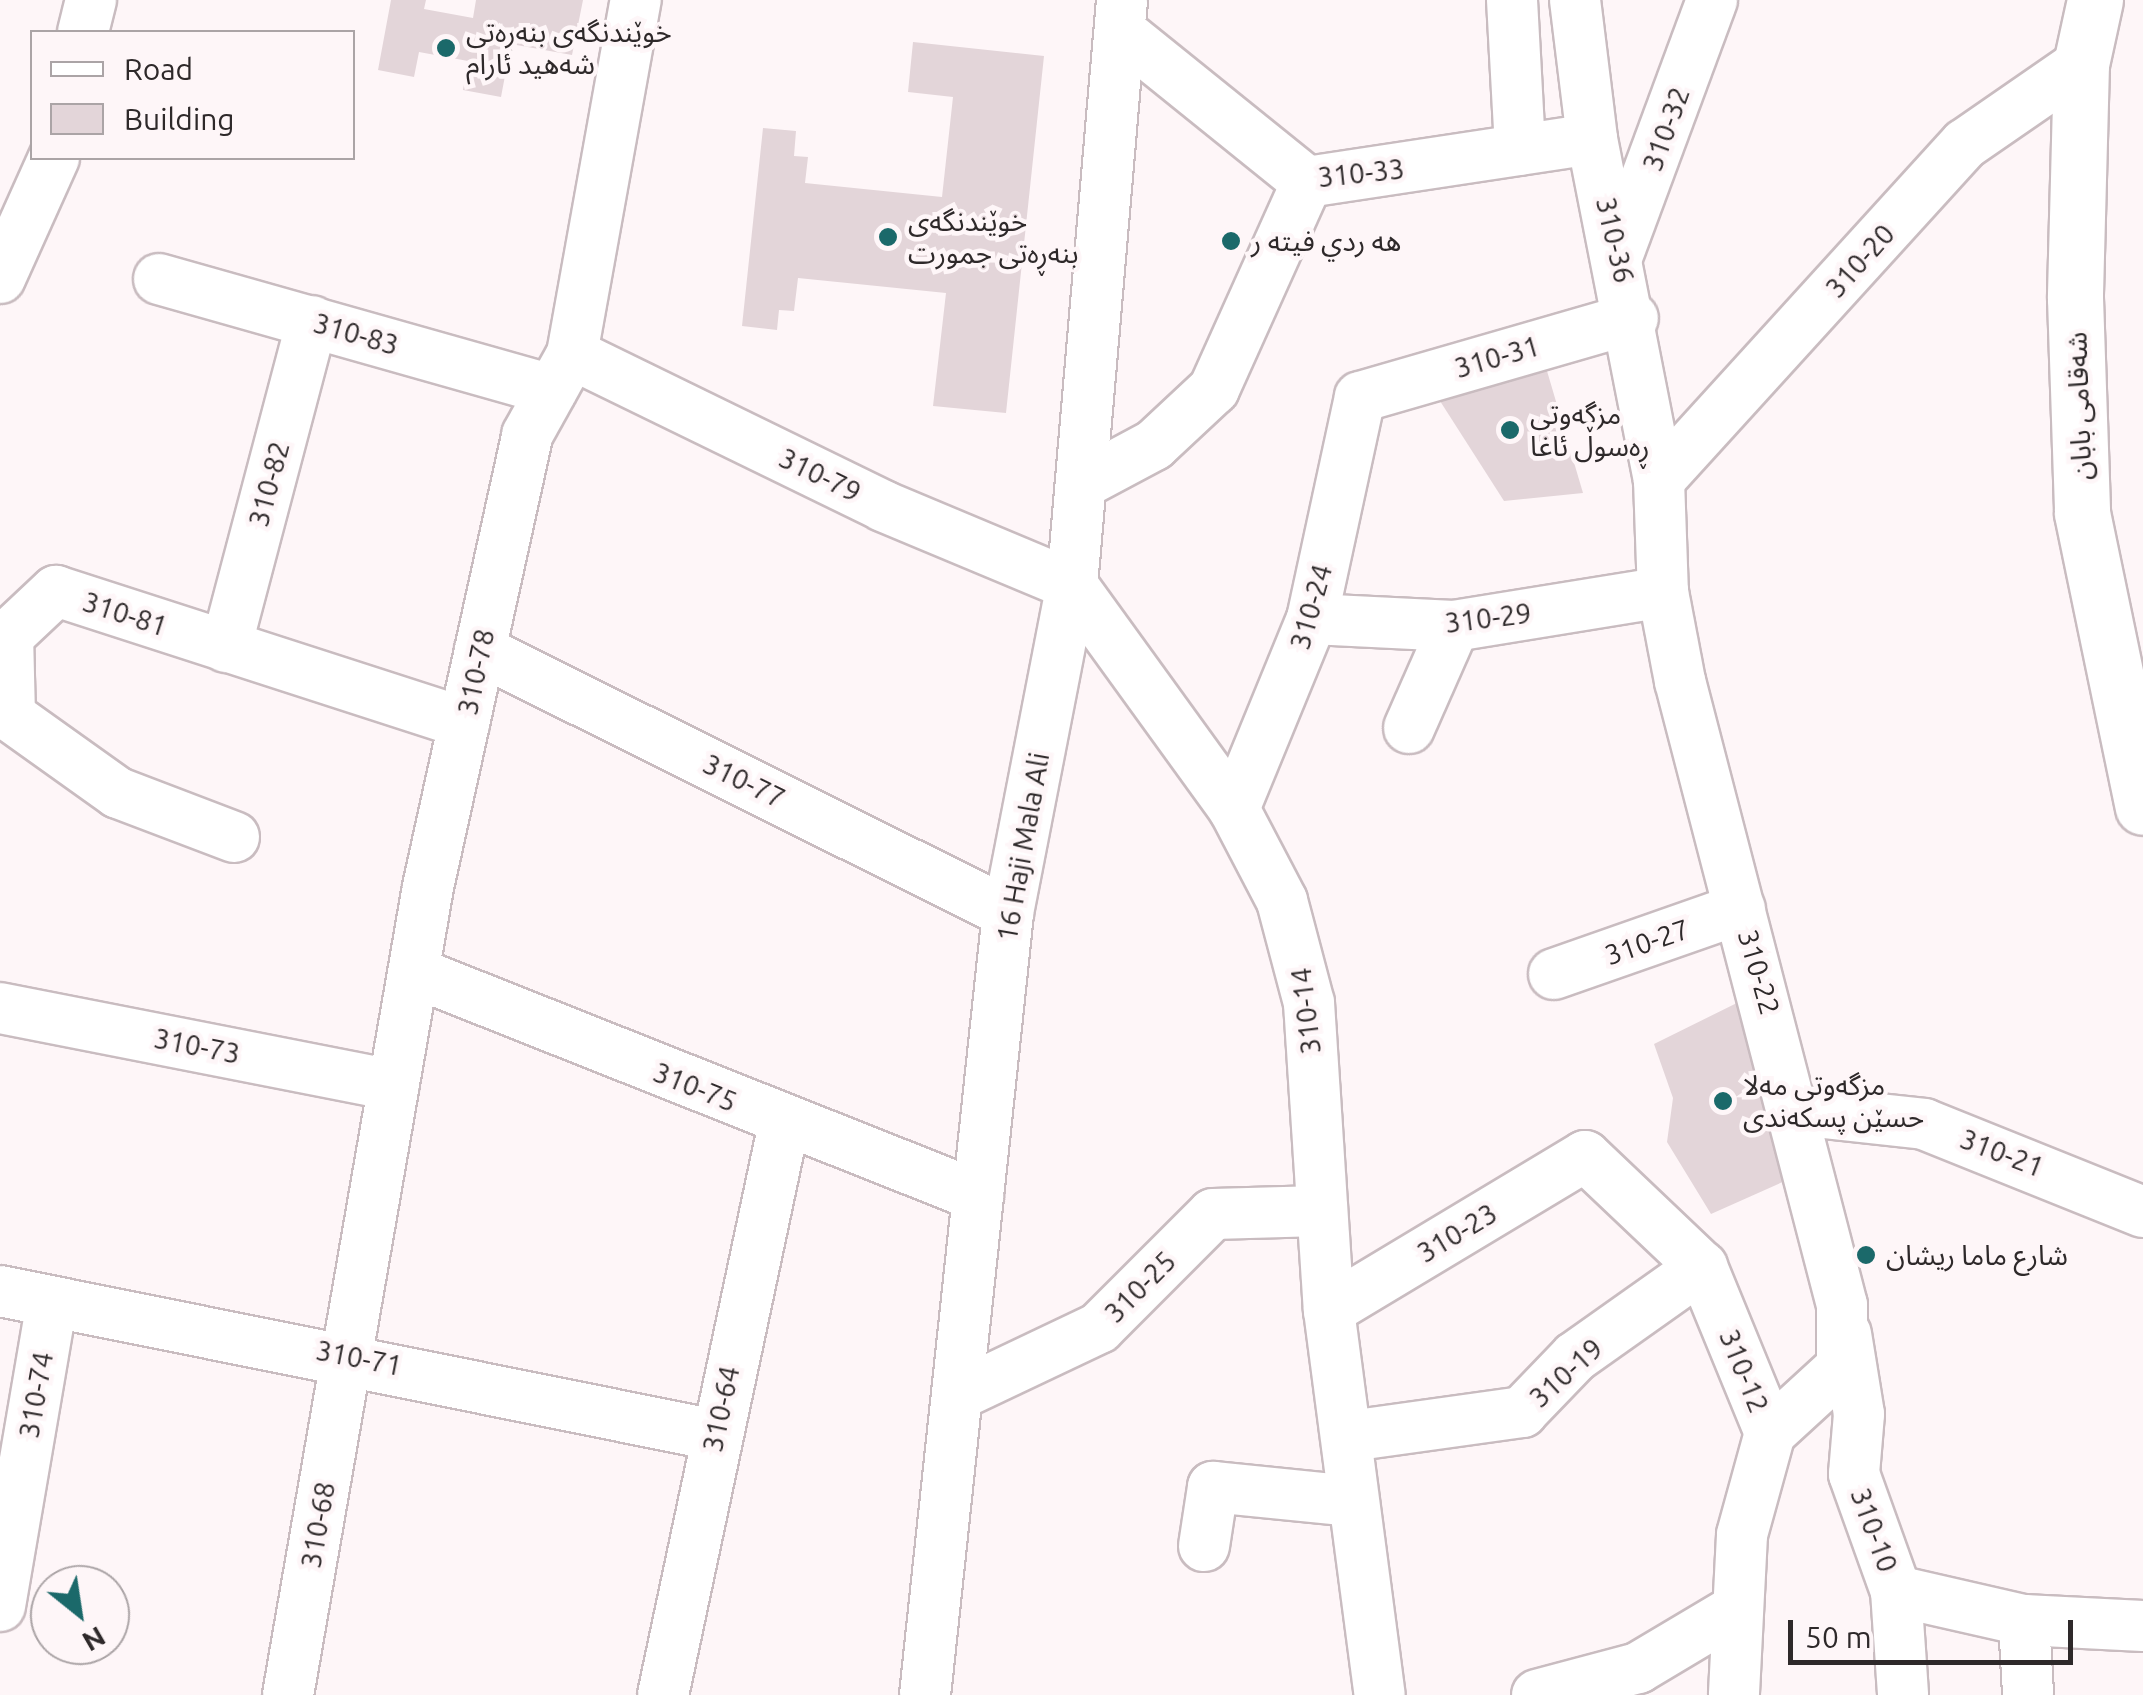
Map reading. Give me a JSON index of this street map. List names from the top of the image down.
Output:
{
  "streets": {
    "main road": ["شەقامی بابان"],
    "street": [
      "310-32",
      "310-33",
      "310-36",
      "310-20",
      "310-83",
      "310-31",
      "310-79",
      "310-82",
      "310-24",
      "310-81",
      "310-29",
      "310-78",
      "310-77",
      "16 Haji Mala Ali",
      "310-27",
      "310-22",
      "310-14",
      "310-73",
      "310-75",
      "310-21",
      "310-23",
      "310-25",
      "310-71",
      "310-12",
      "310-19",
      "310-74",
      "310-64",
      "310-68",
      "310-10"
    ]
  },
  "crossings": [
    ["310-32", "310-36"],
    ["310-33", "310-36"],
    ["310-33", "16 Haji Mala Ali"],
    ["310-36", "310-20"],
    ["310-36", "310-31"],
    ["310-36", "310-22"],
    ["310-20", "شەقامی بابان"],
    ["310-20", "310-22"],
    ["310-83", "310-79"],
    ["310-83", "310-82"],
    ["310-83", "310-78"],
    ["310-31", "310-24"],
    ["310-79", "310-78"],
    ["310-79", "16 Haji Mala Ali"],
    ["310-79", "310-14"],
    ["310-82", "310-81"],
    ["310-24", "310-29"],
    ["310-24", "310-14"],
    ["310-81", "310-78"],
    ["310-29", "310-22"],
    ["310-78", "310-77"],
    ["310-78", "310-73"],
    ["310-78", "310-75"],
    ["310-78", "310-71"],
    ["310-78", "310-68"],
    ["310-77", "16 Haji Mala Ali"],
    ["16 Haji Mala Ali", "310-14"],
    ["16 Haji Mala Ali", "310-75"],
    ["16 Haji Mala Ali", "310-25"],
    ["310-27", "310-22"],
    ["310-22", "310-21"],
    ["310-22", "310-12"],
    ["310-22", "310-10"],
    ["310-14", "310-23"],
    ["310-14", "310-25"],
    ["310-14", "310-19"],
    ["310-75", "310-64"],
    ["310-23", "310-12"],
    ["310-71", "310-74"],
    ["310-71", "310-64"],
    ["310-71", "310-68"],
    ["310-12", "310-19"]
  ],
  "places": [
    "خوێندنگەی بنەڕەتی شەهید ئارام",
    "خوێندنگەی بنەڕەتی جمورت",
    "هه ردي فيته ر",
    "مزگەوتی ڕەسوڵ ئاغا",
    "مزگەوتی مەلا حسێن پسکەندی",
    "شارع ماما ريشان"
  ],
  "legend": ["Road", "Building"],
  "scale_bar": "50 m",
  "north": "bottom right"
}
